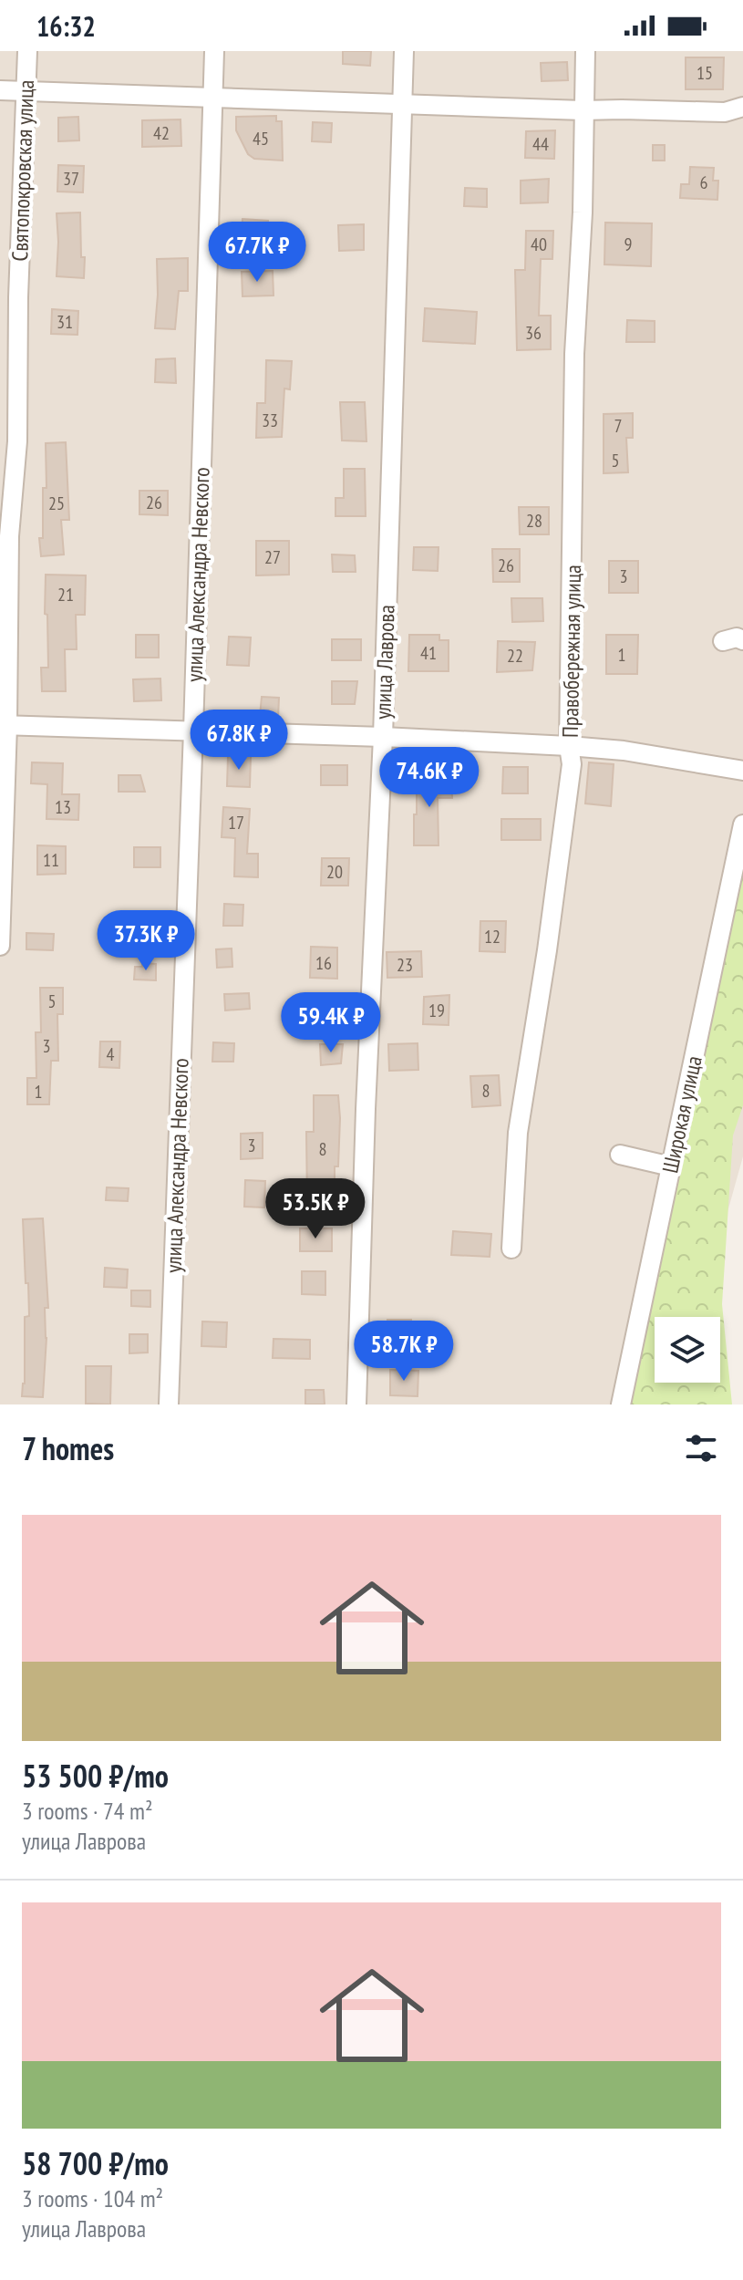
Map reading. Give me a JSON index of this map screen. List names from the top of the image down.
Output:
{
  "streets": {
    "street": [
      "Святопокровская улица",
      "улица Александра Невского",
      "Правобережная улица",
      "улица Лаврова",
      "Широкая улица"
    ]
  },
  "house_numbers": [
    "15",
    "42",
    "45",
    "44",
    "37",
    "6",
    "40",
    "9",
    "31",
    "36",
    "33",
    "7",
    "5",
    "26",
    "25",
    "28",
    "27",
    "26",
    "3",
    "21",
    "41",
    "1",
    "22",
    "13",
    "17",
    "11",
    "20",
    "12",
    "16",
    "23",
    "5",
    "19",
    "3",
    "4",
    "8",
    "1",
    "3",
    "8"
  ],
  "page": {
    "status": "16:32",
    "price": [
      "67.7K ₽",
      "67.8K ₽",
      "74.6K ₽",
      "37.3K ₽",
      "59.4K ₽",
      "53.5K ₽",
      "58.7K ₽"
    ],
    "heading": "7 homes",
    "list": [
      {
        "name": "53 500 ₽/mo",
        "note": "3 rooms · 74 m² · улица Лаврова"
      },
      {
        "name": "58 700 ₽/mo",
        "note": "3 rooms · 104 m² · улица Лаврова"
      }
    ]
  }
}
